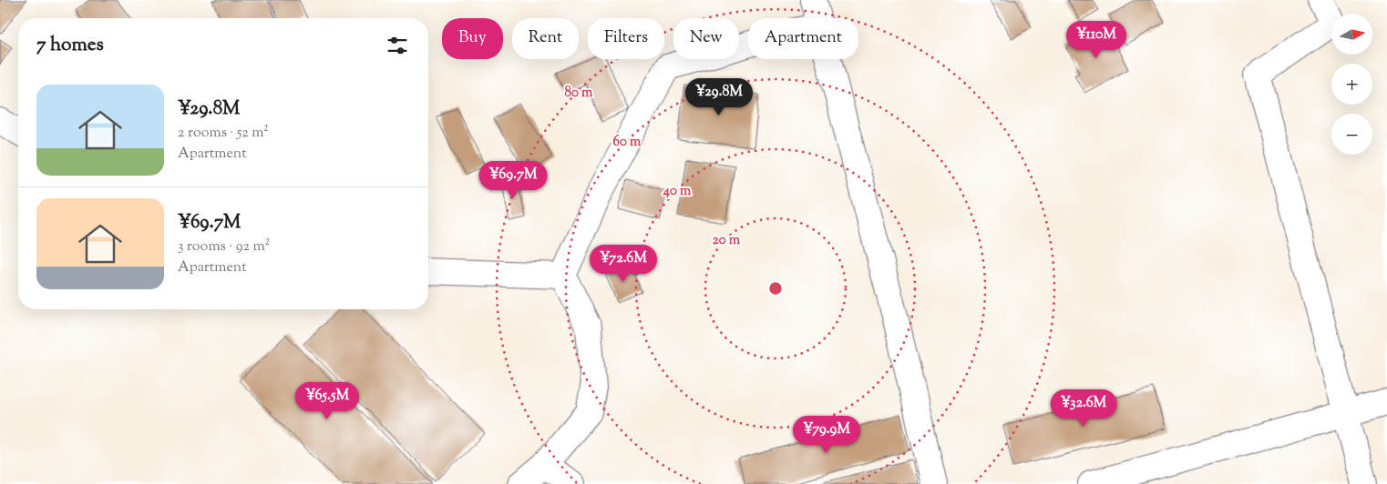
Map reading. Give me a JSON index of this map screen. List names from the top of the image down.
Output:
{
  "north": "right",
  "page": {
    "map_buttons": ["+", "−"],
    "chip": [
      "Buy",
      "Rent",
      "Filters",
      "New",
      "Apartment"
    ],
    "heading": "7 homes",
    "price": [
      "¥110M",
      "¥29.8M",
      "¥69.7M",
      "¥72.6M",
      "¥65.5M",
      "¥32.6M",
      "¥79.9M"
    ],
    "list": [
      {
        "name": "¥29.8M",
        "note": "2 rooms · 52 m² · Apartment"
      },
      {
        "name": "¥69.7M",
        "note": "3 rooms · 92 m² · Apartment"
      }
    ]
  },
  "rings": [
    "80 m",
    "60 m",
    "40 m",
    "20 m"
  ]
}
